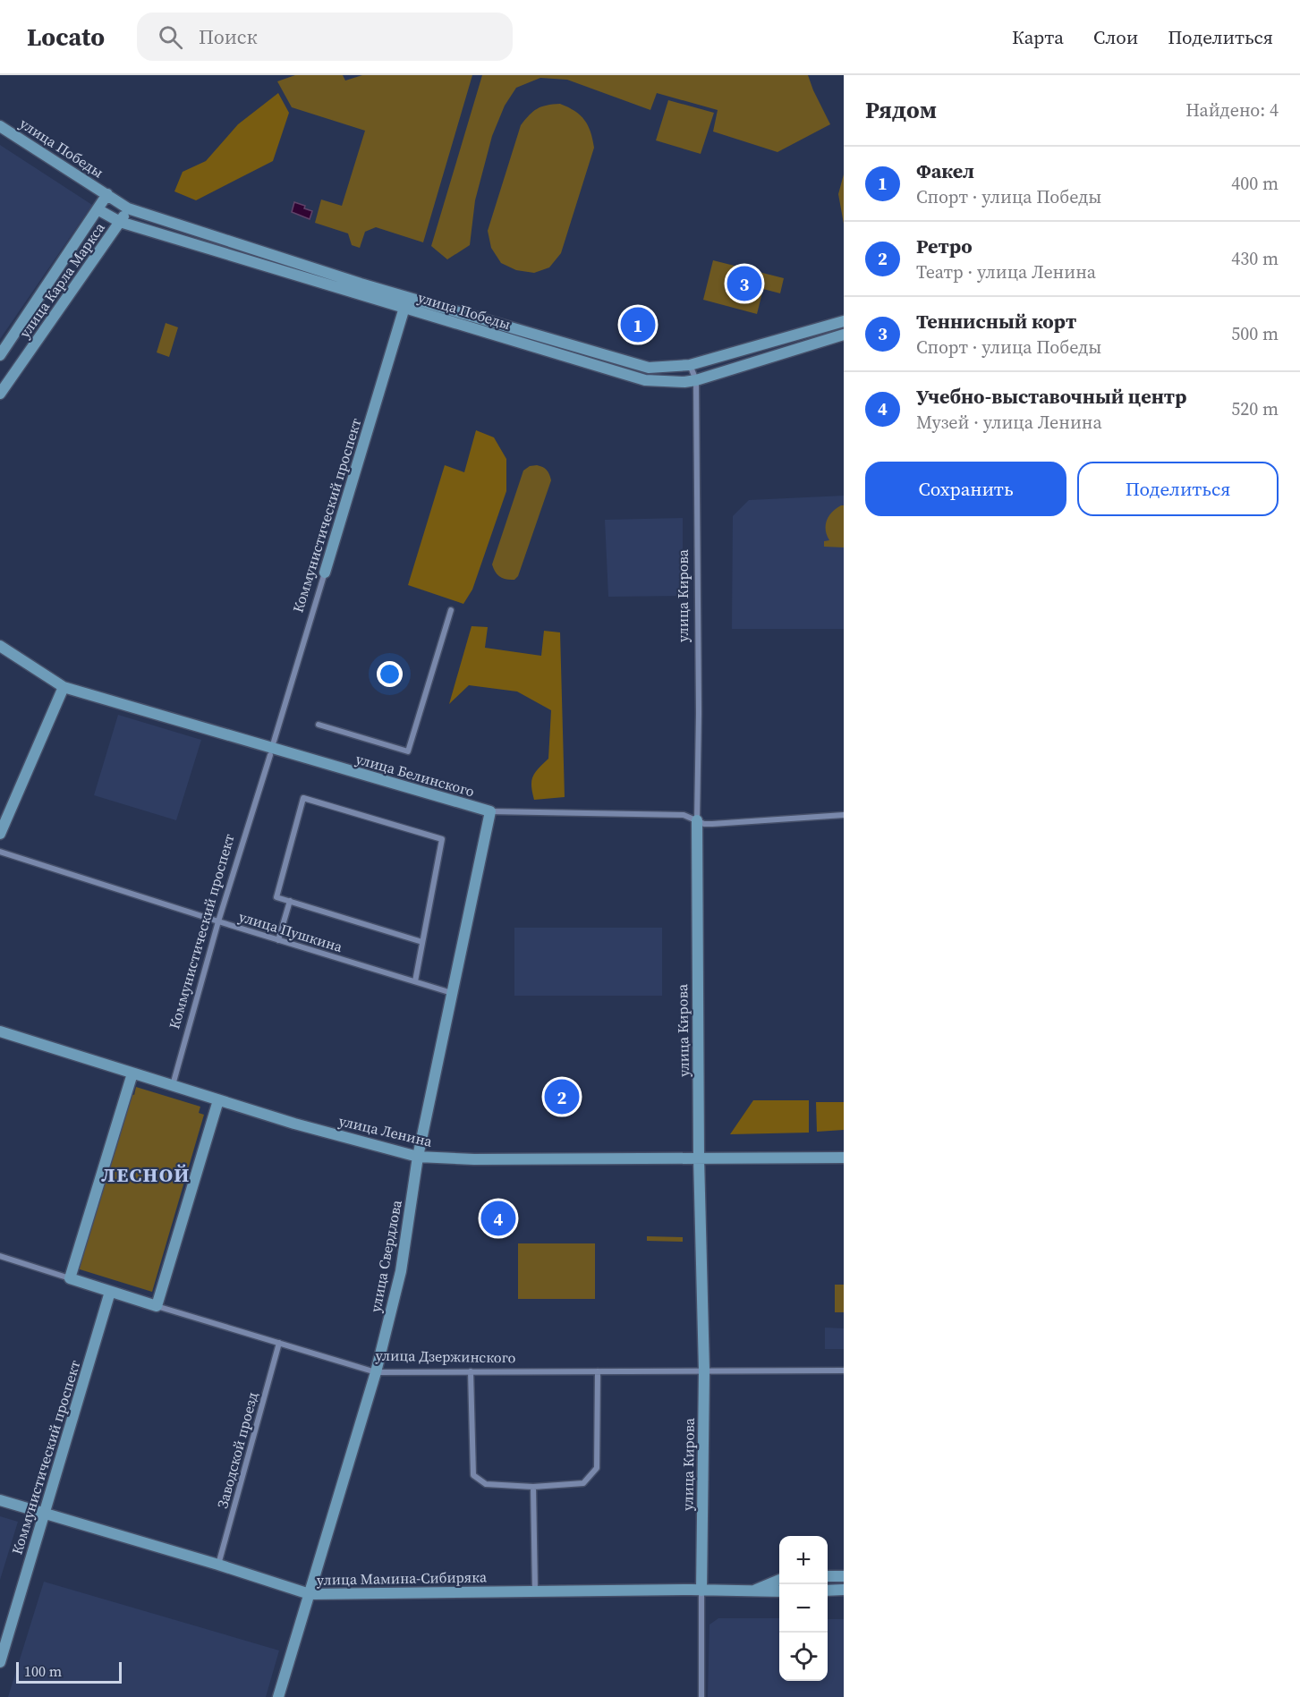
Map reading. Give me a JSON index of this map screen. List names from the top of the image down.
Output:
{
  "streets": {
    "street": [
      "улица Победы",
      "улица Карла Маркса",
      "Коммунистический проспект",
      "улица Кирова",
      "улица Белинского",
      "улица Пушкина",
      "улица Ленина",
      "улица Свердлова",
      "улица Дзержинского",
      "Заводской проезд",
      "улица Мамина-Сибиряка"
    ]
  },
  "crossings": [
    ["улица Победы", "улица Карла Маркса"],
    ["улица Победы", "Коммунистический проспект"],
    ["улица Победы", "улица Кирова"],
    ["Коммунистический проспект", "улица Пушкина"],
    ["Коммунистический проспект", "улица Ленина"],
    ["Коммунистический проспект", "улица Дзержинского"],
    ["Коммунистический проспект", "улица Мамина-Сибиряка"],
    ["улица Кирова", "улица Белинского"],
    ["улица Кирова", "улица Ленина"],
    ["улица Кирова", "улица Дзержинского"],
    ["улица Кирова", "улица Мамина-Сибиряка"],
    ["улица Белинского", "улица Свердлова"],
    ["улица Пушкина", "улица Свердлова"],
    ["улица Ленина", "улица Свердлова"],
    ["улица Свердлова", "улица Дзержинского"],
    ["улица Свердлова", "улица Мамина-Сибиряка"],
    ["улица Дзержинского", "Заводской проезд"],
    ["Заводской проезд", "улица Мамина-Сибиряка"]
  ],
  "districts": ["ЛЕСНОЙ"],
  "scale_bar": "100 m",
  "page": {
    "header": "Locato",
    "search": "Поиск",
    "nav": ["Карта", "Слои", "Поделиться"],
    "heading": ["Рядом", "Найдено: 4"],
    "list": [
      {
        "mark": "1",
        "name": "Факел",
        "note": "Спорт · улица Победы",
        "value": "400 m"
      },
      {
        "mark": "2",
        "name": "Ретро",
        "note": "Театр · улица Ленина",
        "value": "430 m"
      },
      {
        "mark": "3",
        "name": "Теннисный корт",
        "note": "Спорт · улица Победы",
        "value": "500 m"
      },
      {
        "mark": "4",
        "name": "Учебно-выставочный центр",
        "note": "Музей · улица Ленина",
        "value": "520 m"
      }
    ],
    "pins": [
      "3",
      "1",
      "2",
      "4"
    ],
    "buttons": ["Сохранить", "Поделиться"],
    "map_buttons": ["+", "−"],
    "scale": "100 m"
  }
}
